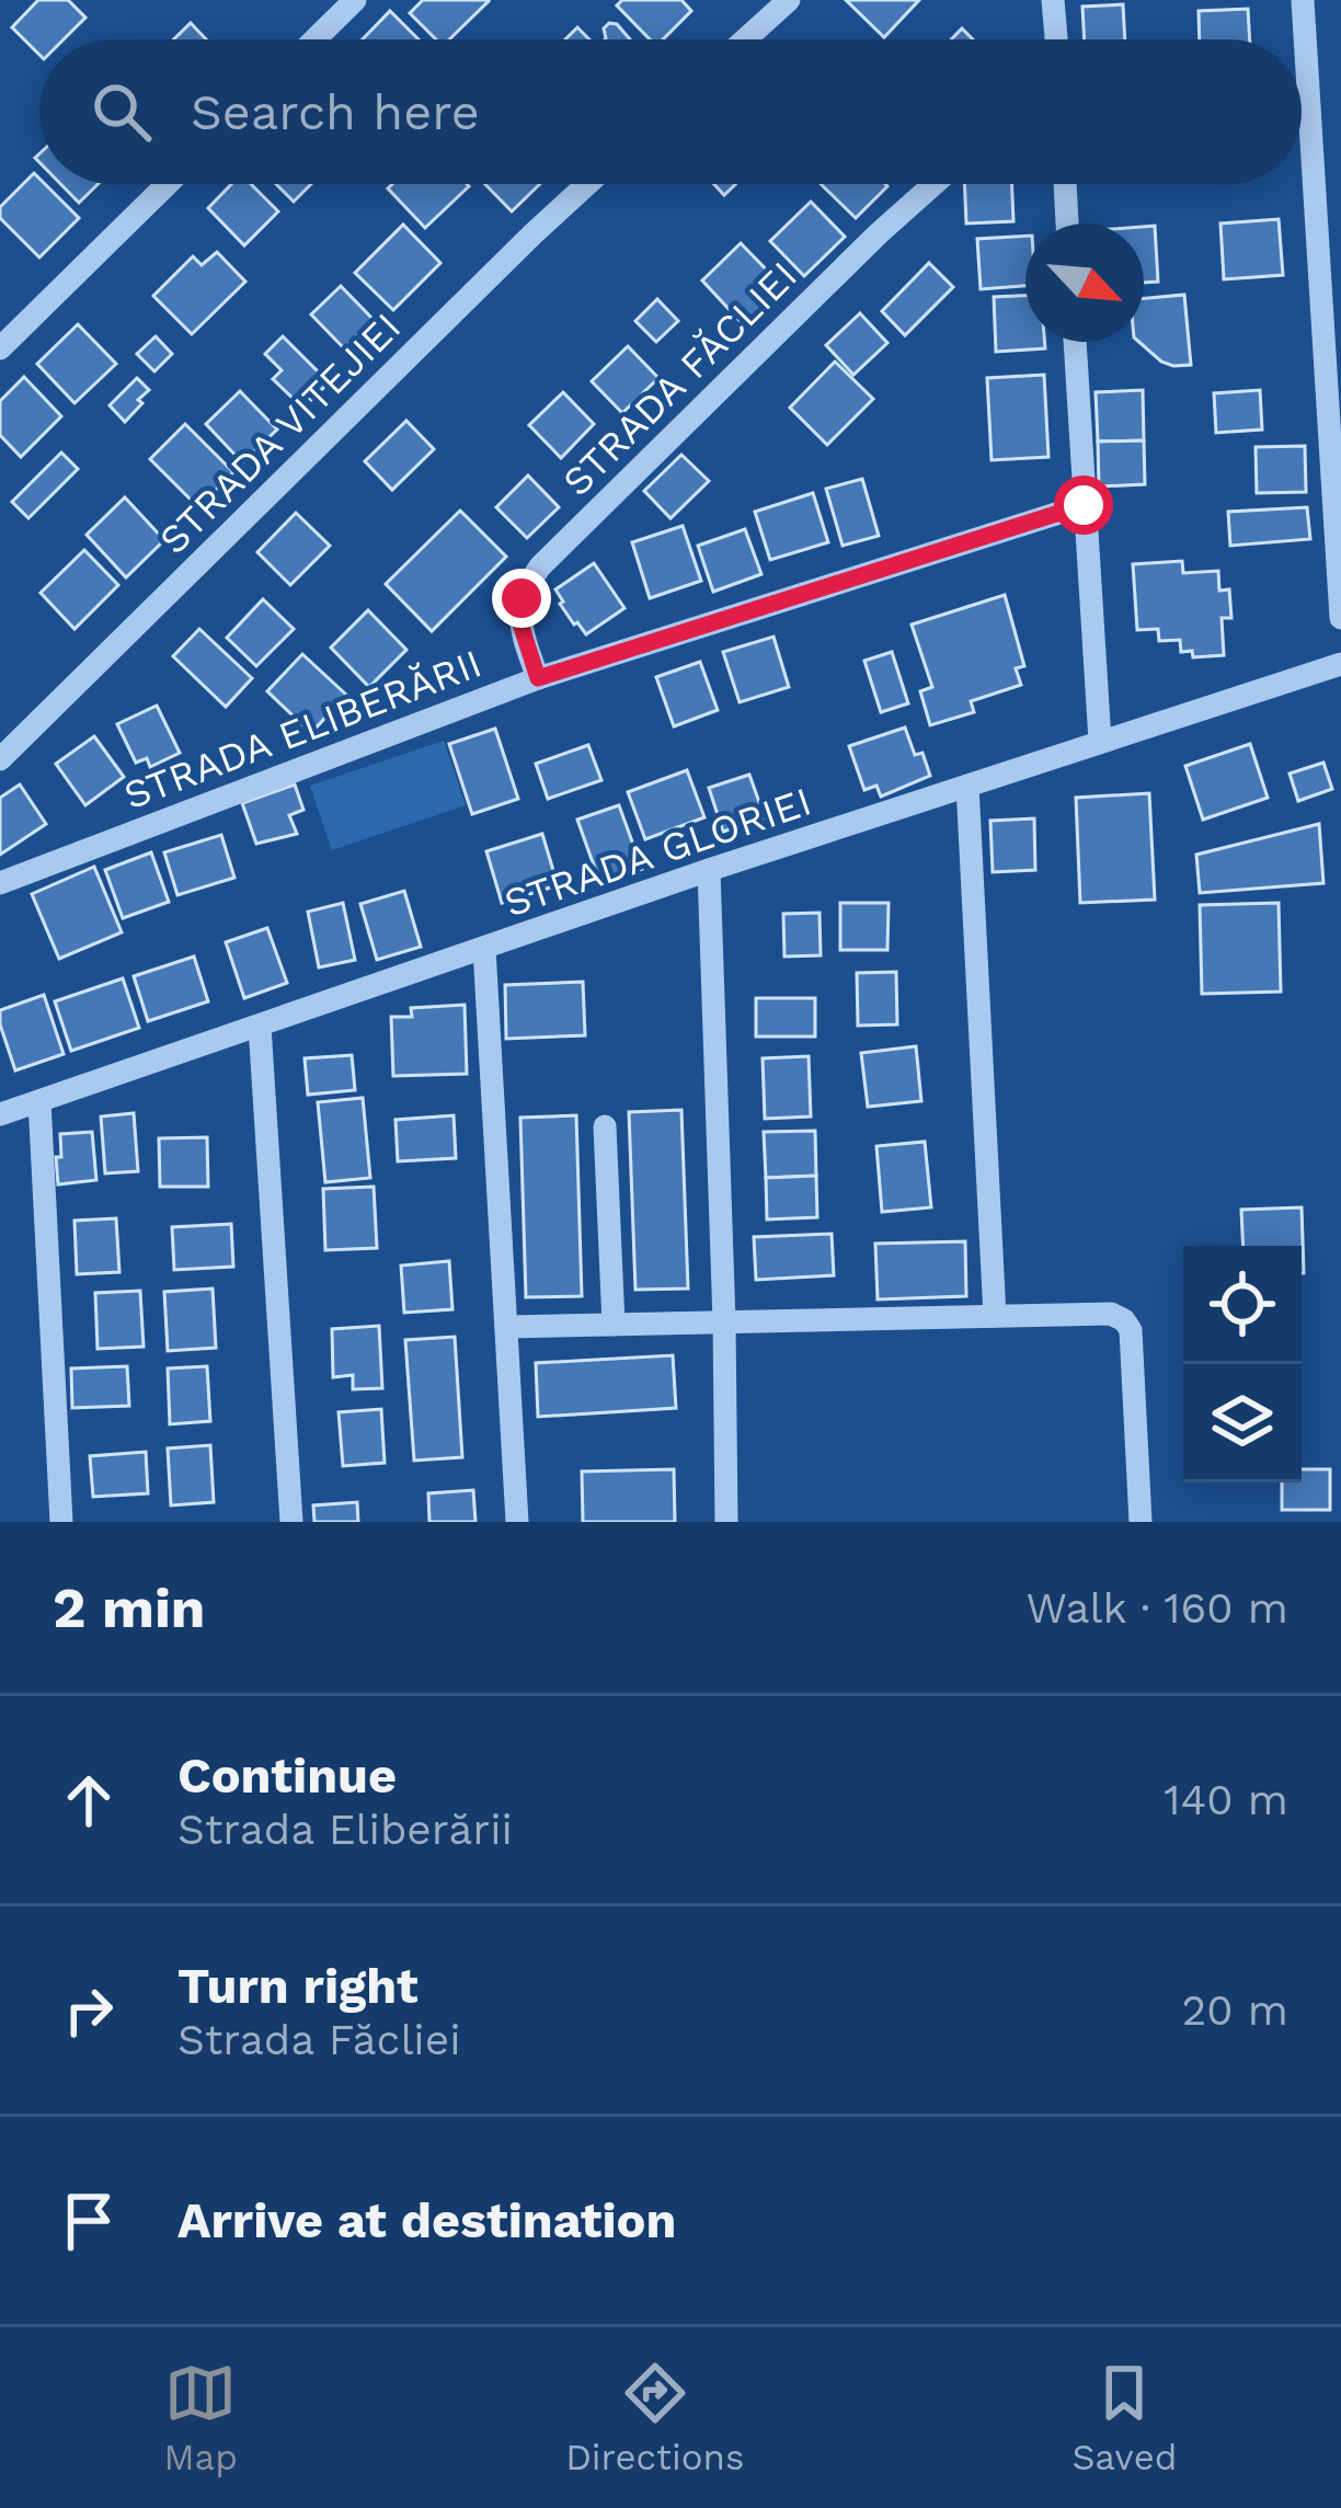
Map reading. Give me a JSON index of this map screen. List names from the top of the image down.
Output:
{
  "streets": {
    "street": [
      "STRADA FĂCLIEI",
      "STRADA VITEJIEI",
      "STRADA ELIBERĂRII",
      "STRADA GLORIEI"
    ]
  },
  "crossings": [
    ["STRADA FĂCLIEI", "STRADA ELIBERĂRII"]
  ],
  "north": "bottom right",
  "page": {
    "search": "Search here",
    "heading": ["2 min", "Walk · 160 m"],
    "list": [
      ["Continue", "Strada Eliberării", "140 m"],
      ["Turn right", "Strada Făcliei", "20 m"],
      "Arrive at destination"
    ],
    "nav": ["Map", "Directions", "Saved"]
  }
}
